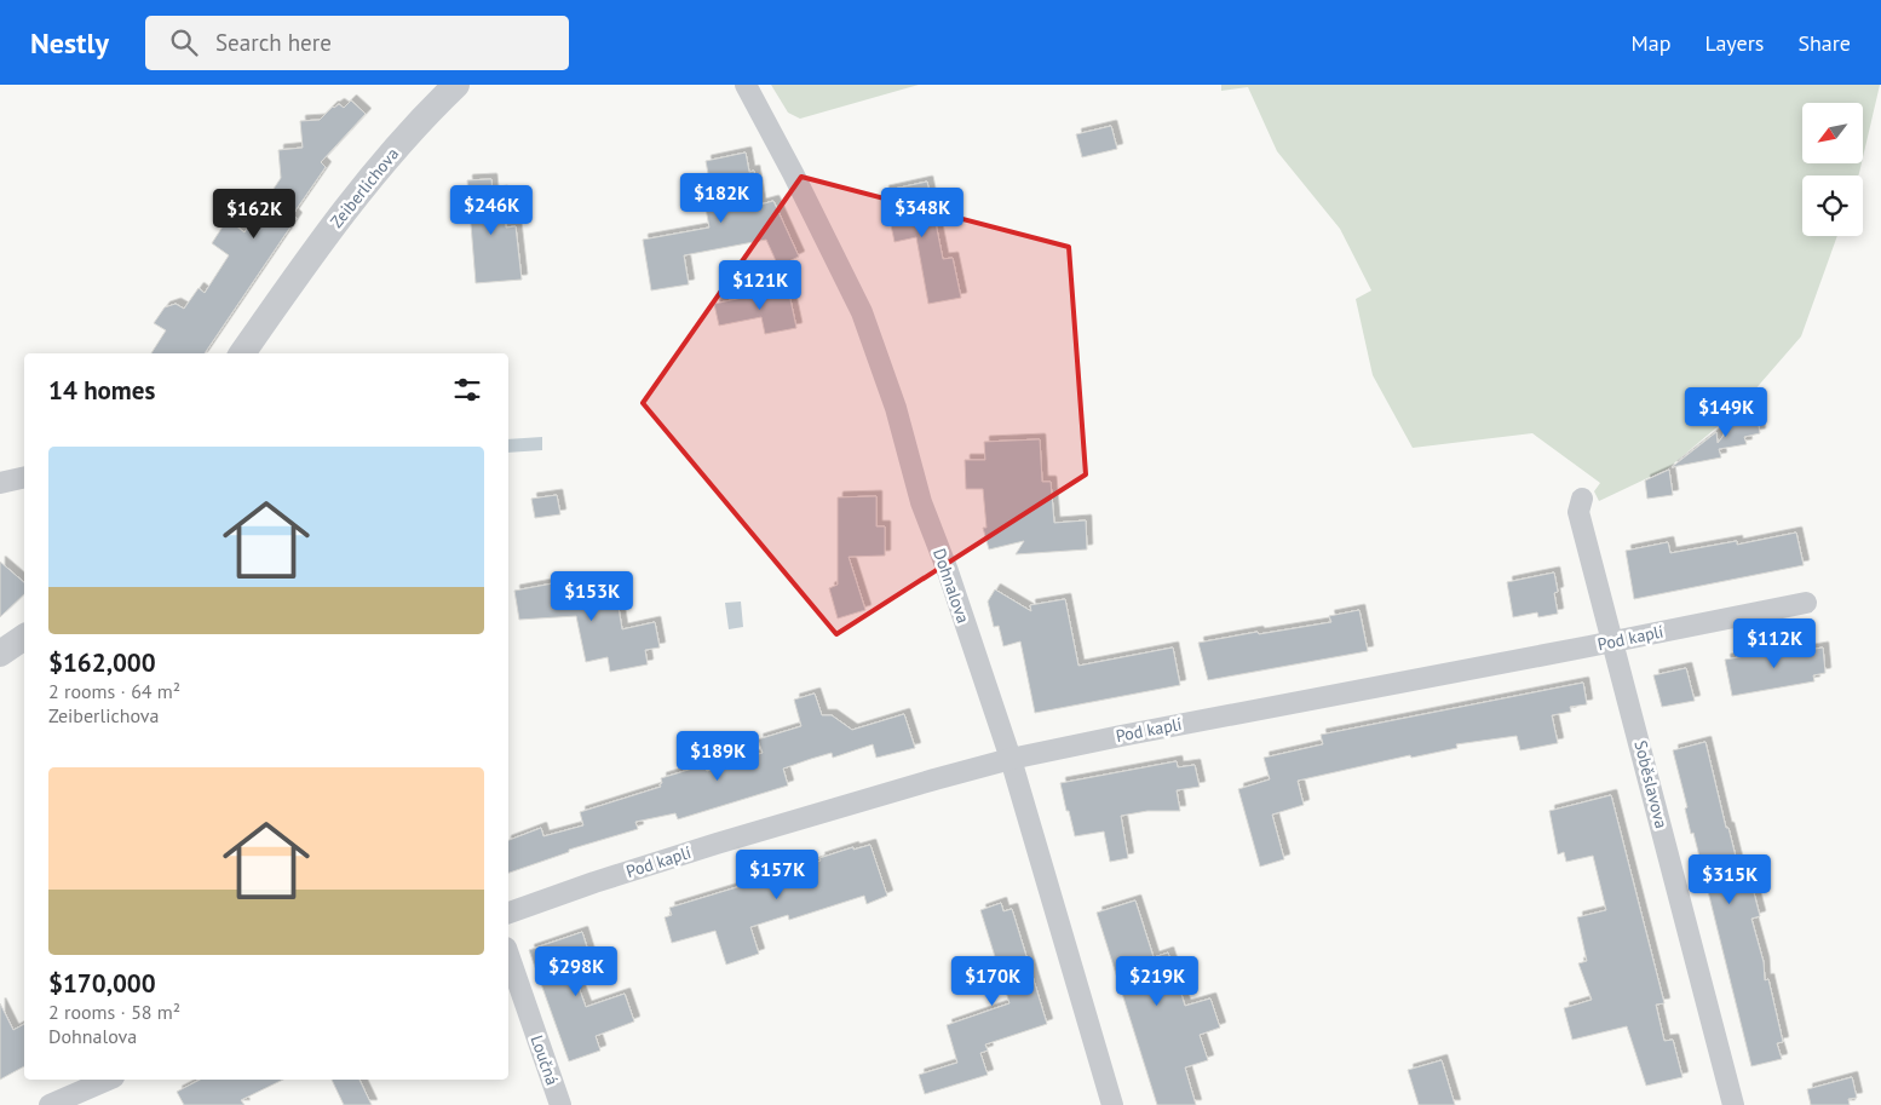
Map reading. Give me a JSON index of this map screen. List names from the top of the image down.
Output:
{
  "streets": {
    "street": [
      "Zeiberlichova",
      "Dohnalova",
      "Pod kaplí",
      "Soběslavova",
      "Loučná"
    ]
  },
  "crossings": [
    ["Dohnalova", "Pod kaplí"],
    ["Pod kaplí", "Soběslavova"]
  ],
  "north": "bottom left",
  "page": {
    "header": "Nestly",
    "search": "Search here",
    "nav": ["Map", "Layers", "Share"],
    "price": [
      "$182K",
      "$246K",
      "$348K",
      "$162K",
      "$121K",
      "$149K",
      "$153K",
      "$112K",
      "$189K",
      "$157K",
      "$315K",
      "$298K",
      "$170K",
      "$219K"
    ],
    "heading": "14 homes",
    "list": [
      {
        "name": "$162,000",
        "note": "2 rooms · 64 m² · Zeiberlichova"
      },
      {
        "name": "$170,000",
        "note": "2 rooms · 58 m² · Dohnalova"
      }
    ]
  }
}
